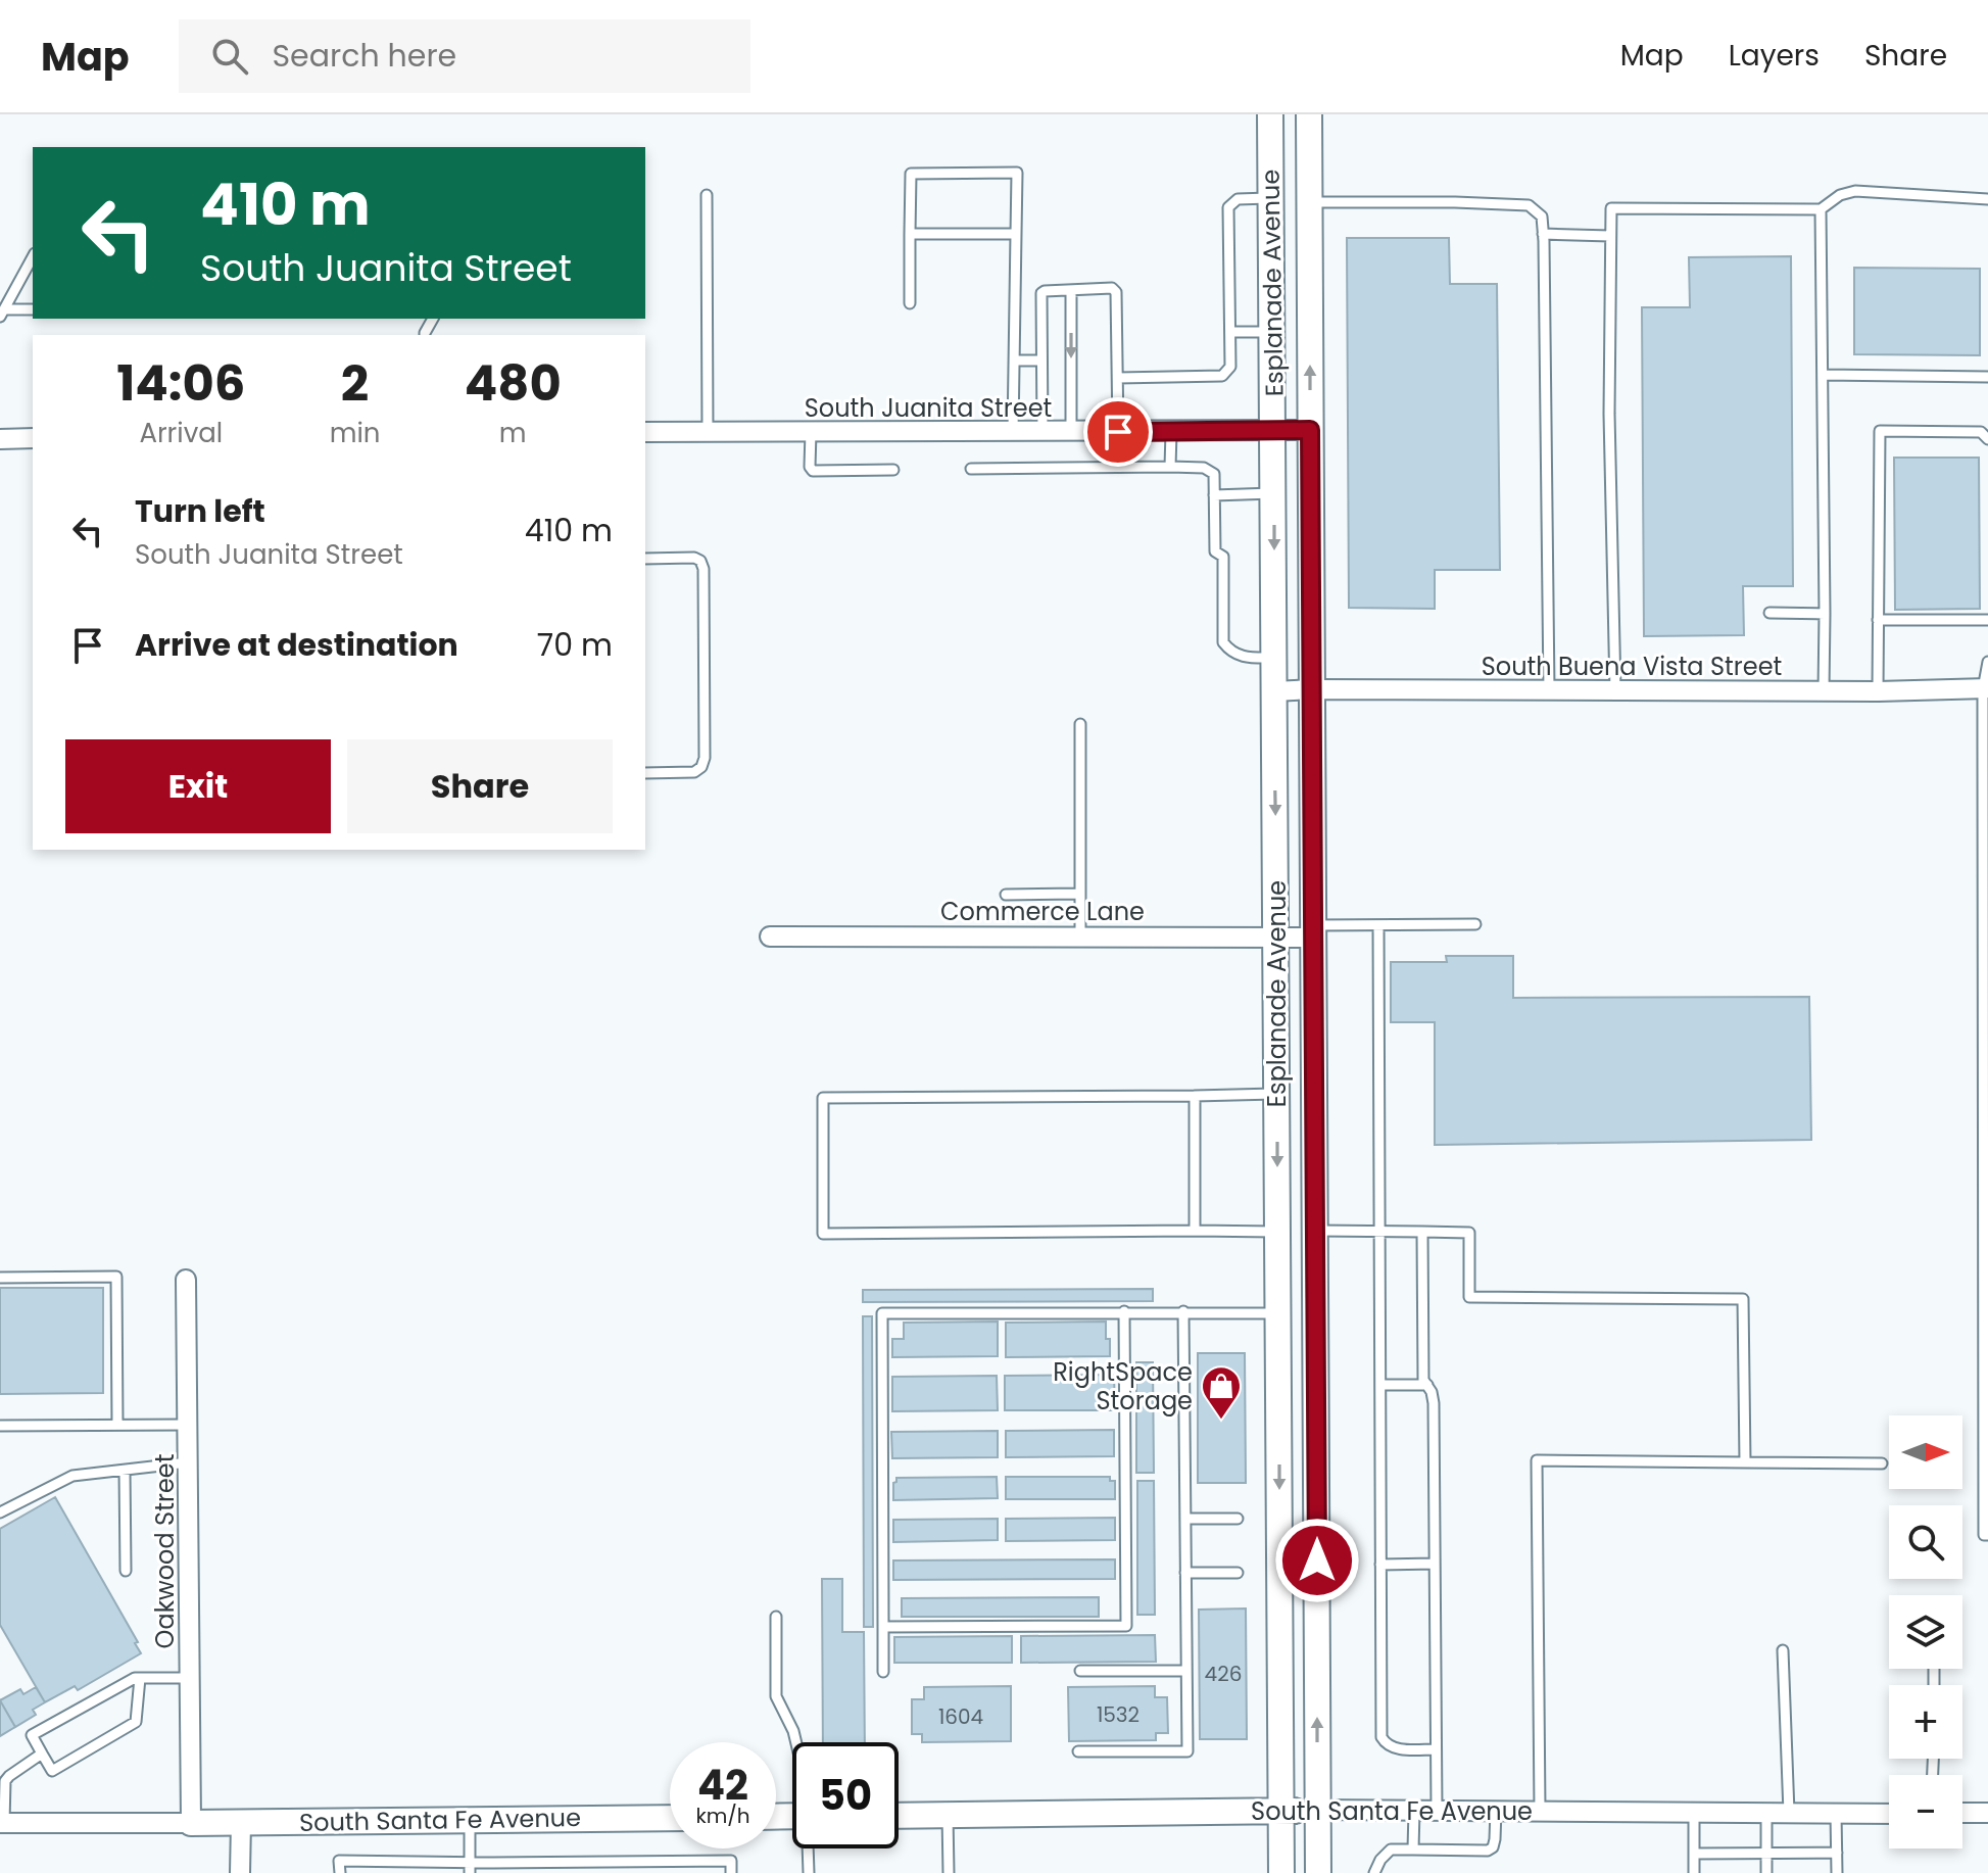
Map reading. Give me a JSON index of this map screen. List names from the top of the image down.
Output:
{
  "streets": {
    "main road": ["Esplanade Avenue", "South Santa Fe Avenue"],
    "street": [
      "South Juanita Street",
      "South Buena Vista Street",
      "Commerce Lane",
      "Oakwood Street"
    ]
  },
  "crossings": [
    ["Esplanade Avenue", "South Juanita Street"],
    ["Esplanade Avenue", "South Buena Vista Street"],
    ["Esplanade Avenue", "Commerce Lane"],
    ["Esplanade Avenue", "South Santa Fe Avenue"],
    ["Oakwood Street", "South Santa Fe Avenue"]
  ],
  "places": {
    "shop": ["RightSpace Storage"]
  },
  "house_numbers": ["426", "1532", "1604"],
  "north": "right",
  "page": {
    "header": "Map",
    "search": "Search here",
    "nav": ["Map", "Layers", "Share"],
    "turn": ["410 m", "South Juanita Street"],
    "eta": [
      "14:06",
      "Arrival",
      "2",
      "min",
      "480",
      "m"
    ],
    "list": [
      {
        "name": "Turn left",
        "note": "South Juanita Street",
        "value": "410 m"
      },
      {
        "name": "Arrive at destination",
        "value": "70 m"
      }
    ],
    "buttons": ["Exit", "Share"],
    "map_buttons": ["+", "−"],
    "speed": "42 km/h",
    "limit": "50"
  }
}
